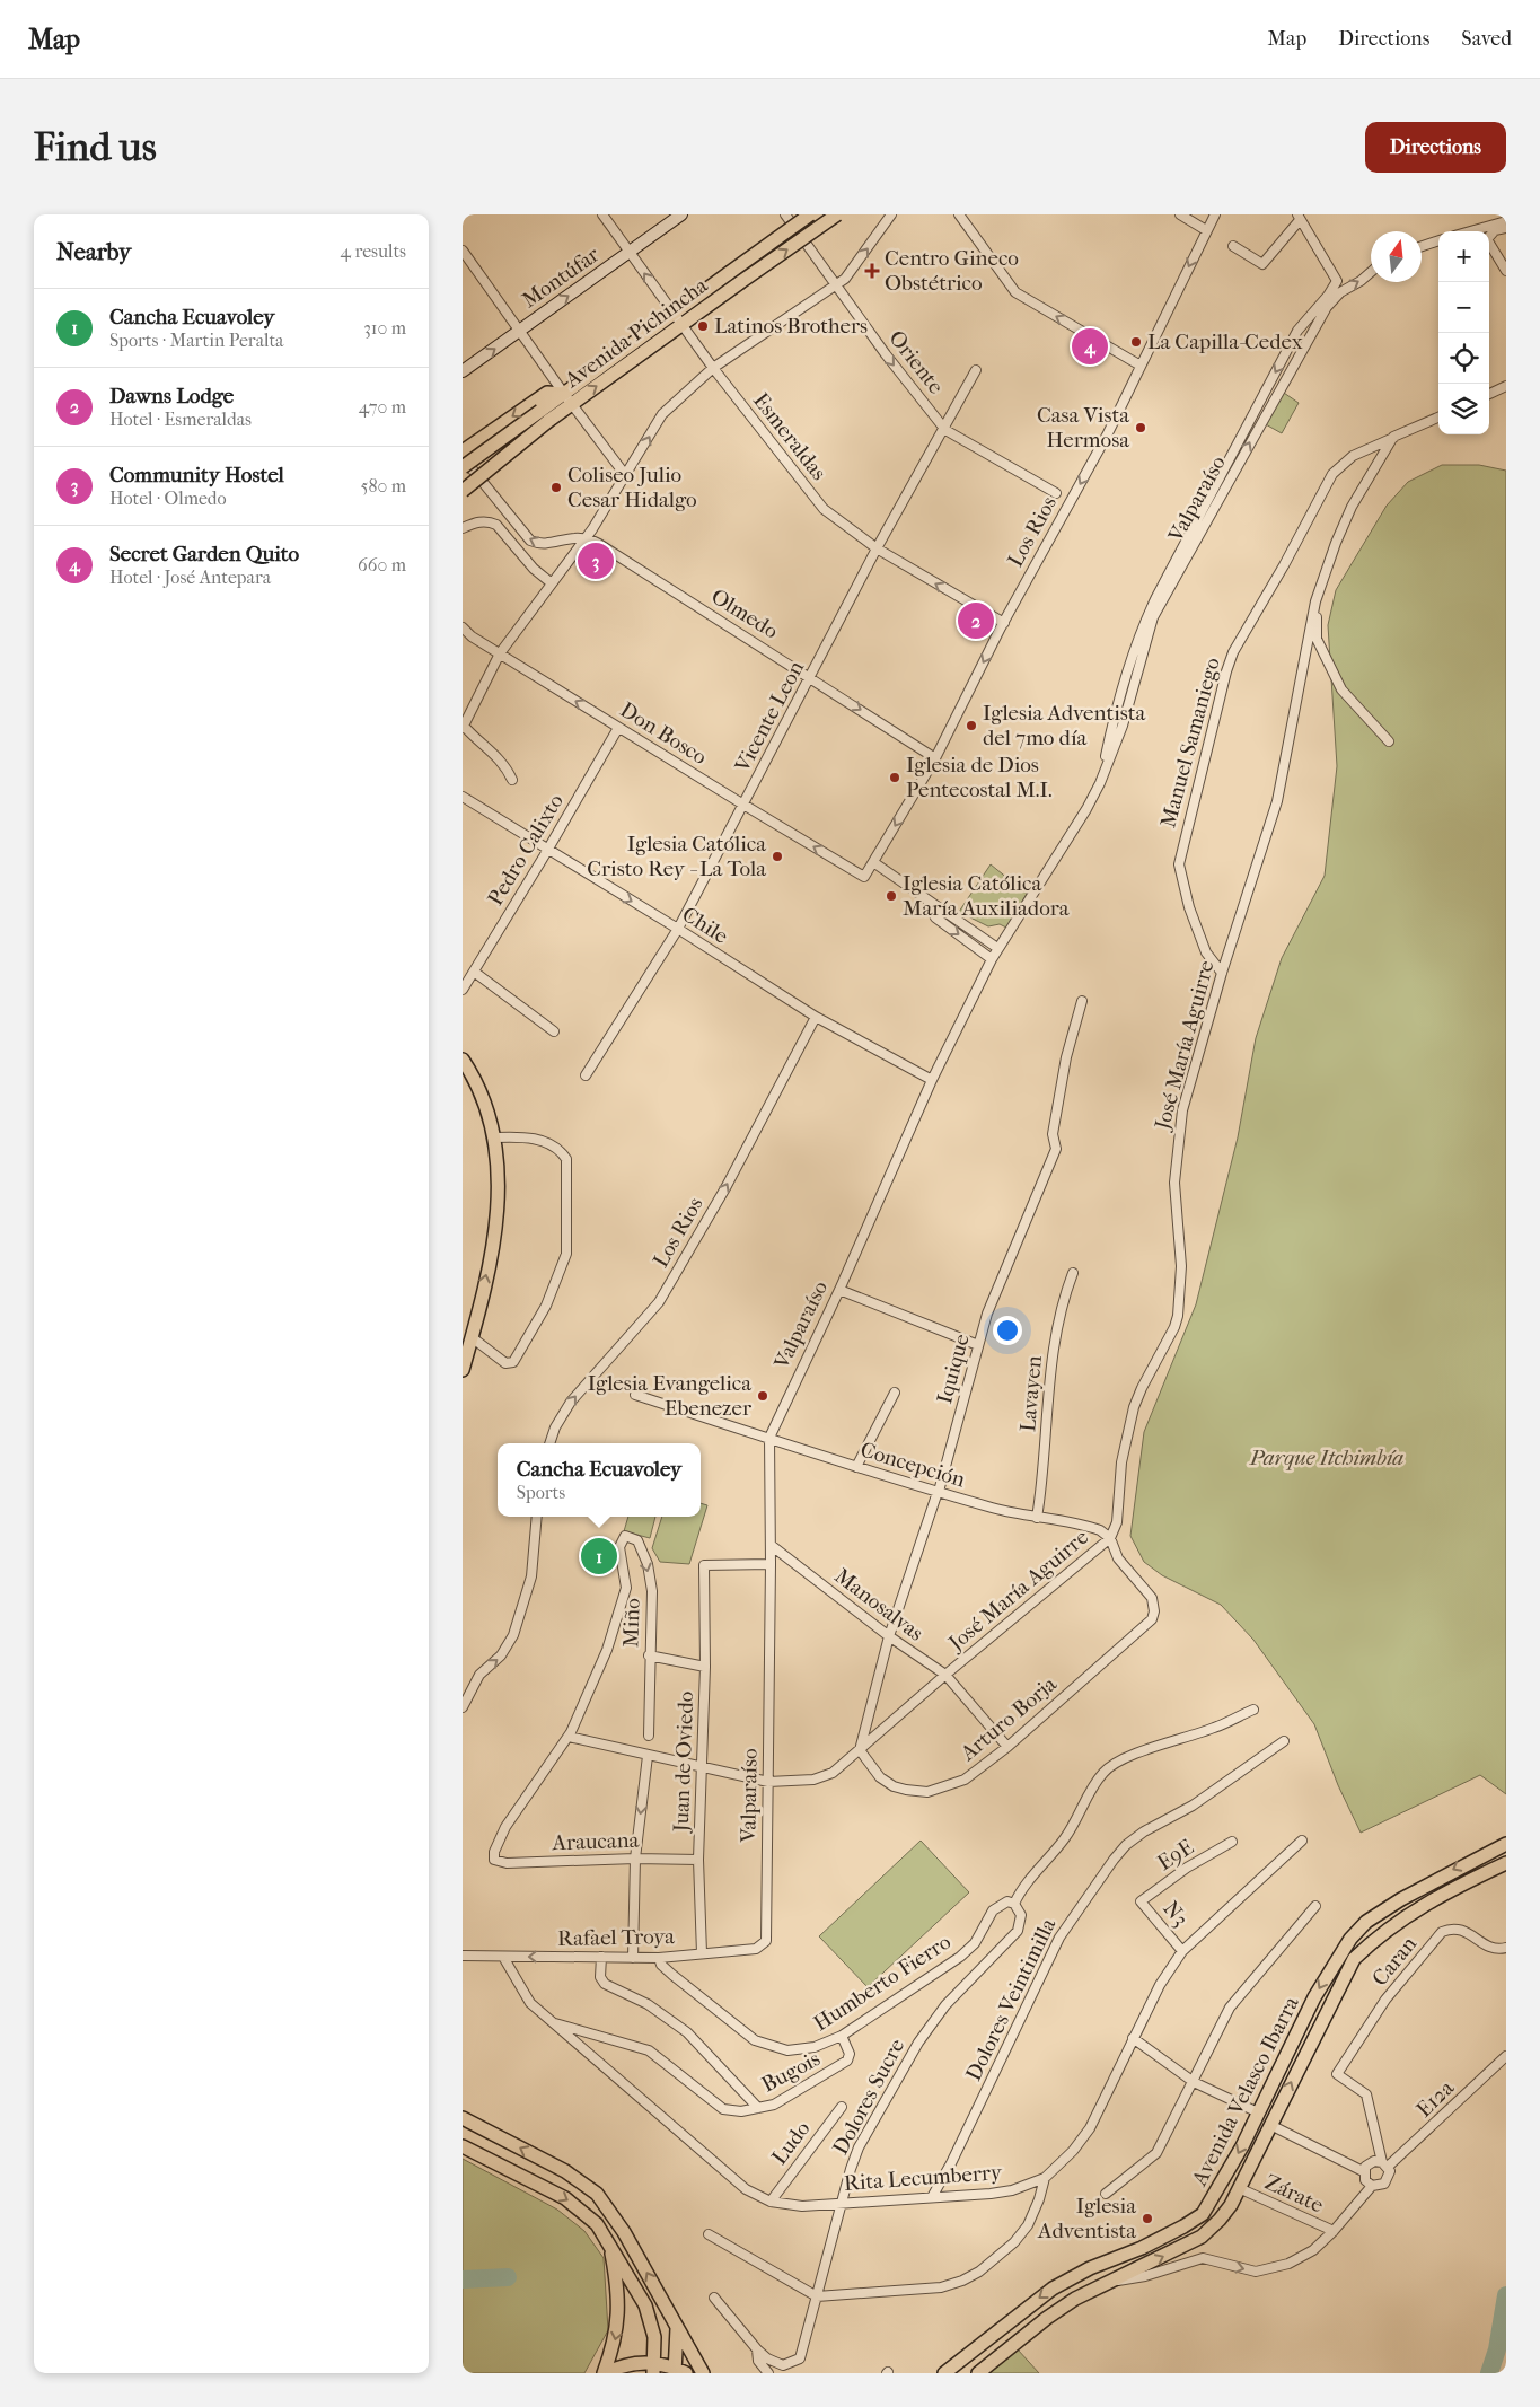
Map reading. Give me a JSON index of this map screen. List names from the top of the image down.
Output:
{
  "streets": {
    "main road": ["Avenida Pichincha", "Avenida Velasco Ibarra"],
    "street": [
      "Montúfar",
      "Oriente",
      "Esmeraldas",
      "Valparaíso",
      "Los Rios",
      "Olmedo",
      "Vicente Leon",
      "Don Bosco",
      "Manuel Samaniego",
      "Pedro Calixto",
      "Chile",
      "José María Aguirre",
      "Iquique",
      "Lavayen",
      "Concepción",
      "Manosalvas",
      "Miño",
      "Arturo Borja",
      "Juan de Oviedo",
      "Araucana",
      "E9E",
      "N3",
      "Rafael Troya",
      "Caran",
      "Humberto Fierro",
      "Dolores Veintimilla",
      "Bugois",
      "Dolores Sucre",
      "E12a",
      "Ludo",
      "Rita Lecumberry",
      "Zárate"
    ]
  },
  "crossings": [
    ["Montúfar", "Esmeraldas"],
    ["Avenida Pichincha", "Esmeraldas"],
    ["Oriente", "Vicente Leon"],
    ["Esmeraldas", "Los Rios"],
    ["Esmeraldas", "Vicente Leon"],
    ["Valparaíso", "Chile"],
    ["Valparaíso", "José María Aguirre"],
    ["Valparaíso", "Concepción"],
    ["Valparaíso", "Manosalvas"],
    ["Valparaíso", "Juan de Oviedo"],
    ["Valparaíso", "Rafael Troya"],
    ["Los Rios", "Olmedo"],
    ["Los Rios", "Don Bosco"],
    ["Los Rios", "Chile"],
    ["Olmedo", "Vicente Leon"],
    ["Vicente Leon", "Don Bosco"],
    ["Vicente Leon", "Chile"],
    ["Don Bosco", "Pedro Calixto"],
    ["Manuel Samaniego", "José María Aguirre"],
    ["Pedro Calixto", "Chile"],
    ["José María Aguirre", "Iquique"],
    ["José María Aguirre", "Concepción"],
    ["José María Aguirre", "Manosalvas"],
    ["José María Aguirre", "Miño"],
    ["José María Aguirre", "Arturo Borja"],
    ["José María Aguirre", "Juan de Oviedo"],
    ["José María Aguirre", "Araucana"],
    ["Iquique", "Concepción"],
    ["Iquique", "Manosalvas"],
    ["Iquique", "Arturo Borja"],
    ["Lavayen", "Concepción"],
    ["Concepción", "Arturo Borja"],
    ["Manosalvas", "Arturo Borja"],
    ["Miño", "Araucana"],
    ["Juan de Oviedo", "Araucana"],
    ["Juan de Oviedo", "Rafael Troya"],
    ["E9E", "N3"],
    ["N3", "Rita Lecumberry"],
    ["Rafael Troya", "Humberto Fierro"],
    ["Rafael Troya", "Rita Lecumberry"],
    ["Caran", "E12a"],
    ["Humberto Fierro", "Bugois"],
    ["Humberto Fierro", "Dolores Sucre"],
    ["Dolores Veintimilla", "Rita Lecumberry"],
    ["Avenida Velasco Ibarra", "Zárate"],
    ["Dolores Sucre", "Rita Lecumberry"],
    ["Ludo", "Rita Lecumberry"]
  ],
  "one_way": [
    "Montúfar",
    "Oriente",
    "Esmeraldas",
    "Olmedo",
    "Don Bosco"
  ],
  "parks": ["Parque Itchimbía"],
  "places": {
    "health": ["Centro Gineco Obstétrico"],
    "other": [
      "Latinos Brothers",
      "La Capilla-Cedex",
      "Casa Vista Hermosa",
      "Coliseo Julio Cesar Hidalgo",
      "Iglesia Adventista del 7mo día",
      "Iglesia de Dios Pentecostal M.I.",
      "Iglesia Católica Cristo Rey - La Tola",
      "Iglesia Católica María Auxiliadora",
      "Iglesia Evangelica Ebenezer",
      "Iglesia Adventista"
    ]
  },
  "north": "top",
  "page": {
    "header": "Map",
    "nav": ["Map", "Directions", "Saved"],
    "buttons": "Directions",
    "title": "Find us",
    "heading": ["Nearby", "4 results"],
    "map_buttons": ["+", "−"],
    "list": [
      {
        "mark": "1",
        "name": "Cancha Ecuavoley",
        "note": "Sports · Martin Peralta",
        "value": "310 m"
      },
      {
        "mark": "2",
        "name": "Dawns Lodge",
        "note": "Hotel · Esmeraldas",
        "value": "470 m"
      },
      {
        "mark": "3",
        "name": "Community Hostel",
        "note": "Hotel · Olmedo",
        "value": "580 m"
      },
      {
        "mark": "4",
        "name": "Secret Garden Quito",
        "note": "Hotel · José Antepara",
        "value": "660 m"
      }
    ],
    "pins": [
      "4",
      "3",
      "2",
      "1"
    ],
    "popup": ["Cancha Ecuavoley", "Sports"]
  }
}
